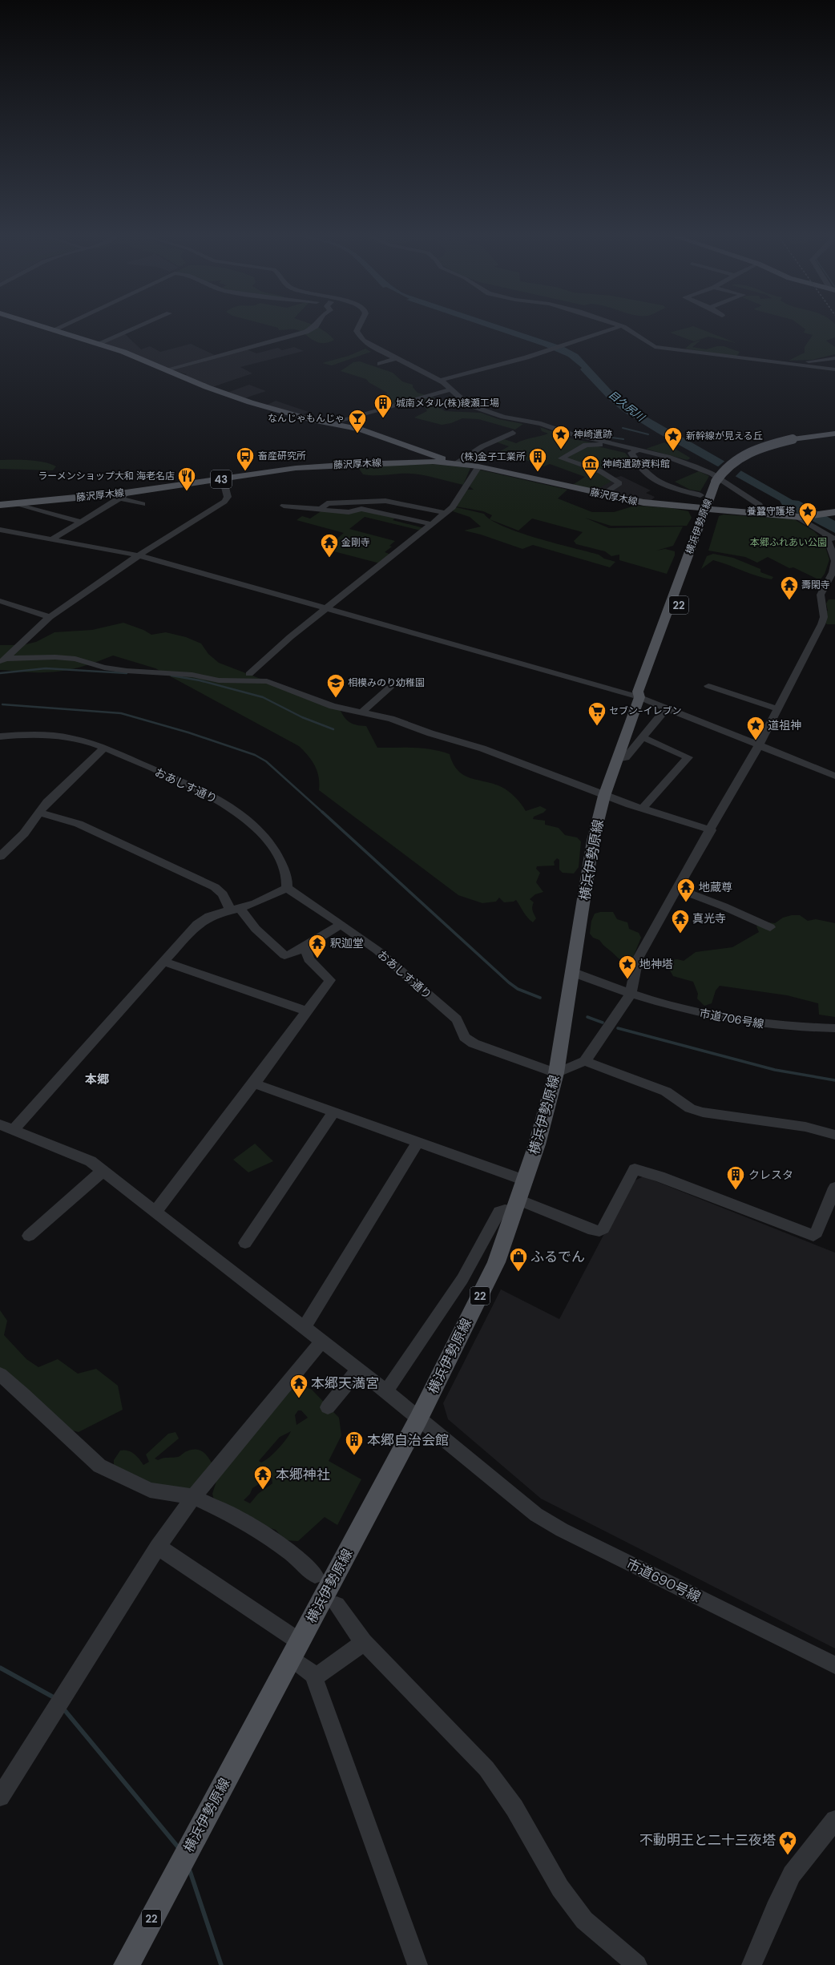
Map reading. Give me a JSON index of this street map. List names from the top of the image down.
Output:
{
  "streets": {
    "main road": [
      "藤沢厚木線",
      "43",
      "横浜伊勢原線",
      "22"
    ],
    "street": ["おあしす通り", "市道706号線", "市道690号線"]
  },
  "crossings": [
    ["藤沢厚木線", "横浜伊勢原線"],
    ["横浜伊勢原線", "おあしす通り"],
    ["横浜伊勢原線", "市道706号線"],
    ["横浜伊勢原線", "市道690号線"]
  ],
  "districts": ["本郷"],
  "water": ["目久尻川"],
  "parks": ["本郷ふれあい公園"],
  "places": {
    "building": [
      "城南メタル(株)綾瀬工場",
      "(株)金子工業所",
      "クレスタ",
      "本郷自治会館"
    ],
    "bar": ["なんじゃもんじゃ"],
    "place": [
      "神崎遺跡",
      "新幹線が見える丘",
      "養蠶守護塔",
      "道祖神",
      "地神塔",
      "不動明王と二十三夜塔"
    ],
    "bus stop": ["畜産研究所"],
    "museum": ["神崎遺跡資料館"],
    "restaurant": ["ラーメンショップ大和 海老名店"],
    "temple": [
      "金剛寺",
      "壽閑寺",
      "地蔵尊",
      "真光寺",
      "釈迦堂",
      "本郷天満宮",
      "本郷神社"
    ],
    "school or university": ["相模みのり幼稚園"],
    "supermarket": ["セブン-イレブン"],
    "shop": ["ふるでん"]
  }
}
